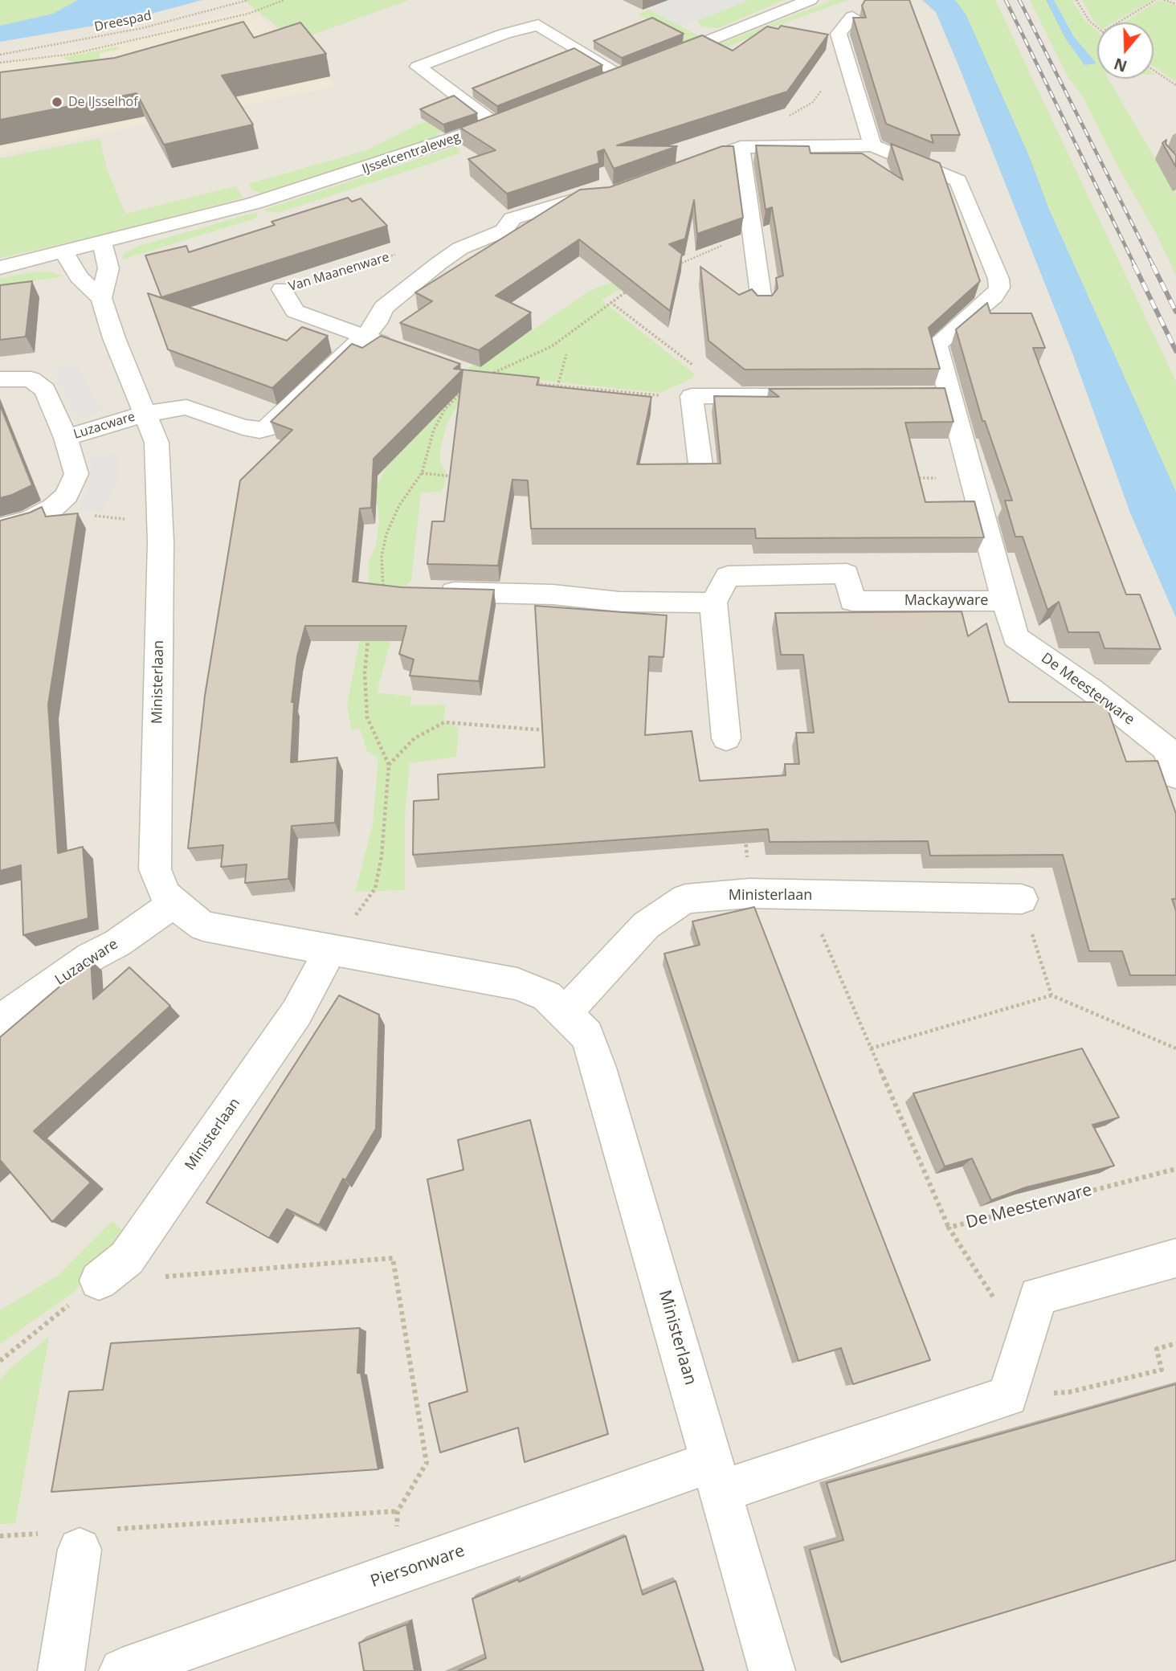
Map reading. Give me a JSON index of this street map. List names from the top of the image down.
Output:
{
  "streets": {
    "street": [
      "IJsselcentraleweg",
      "Van Maanenware",
      "Luzacware",
      "Mackayware",
      "Ministerlaan",
      "De Meesterware",
      "Piersonware"
    ],
    "path": ["Dreespad"]
  },
  "crossings": [
    ["IJsselcentraleweg", "Ministerlaan"],
    ["Luzacware", "Ministerlaan"],
    ["Mackayware", "De Meesterware"],
    ["Ministerlaan", "Piersonware"]
  ],
  "places": ["De IJsselhof"],
  "north": "bottom"
}
